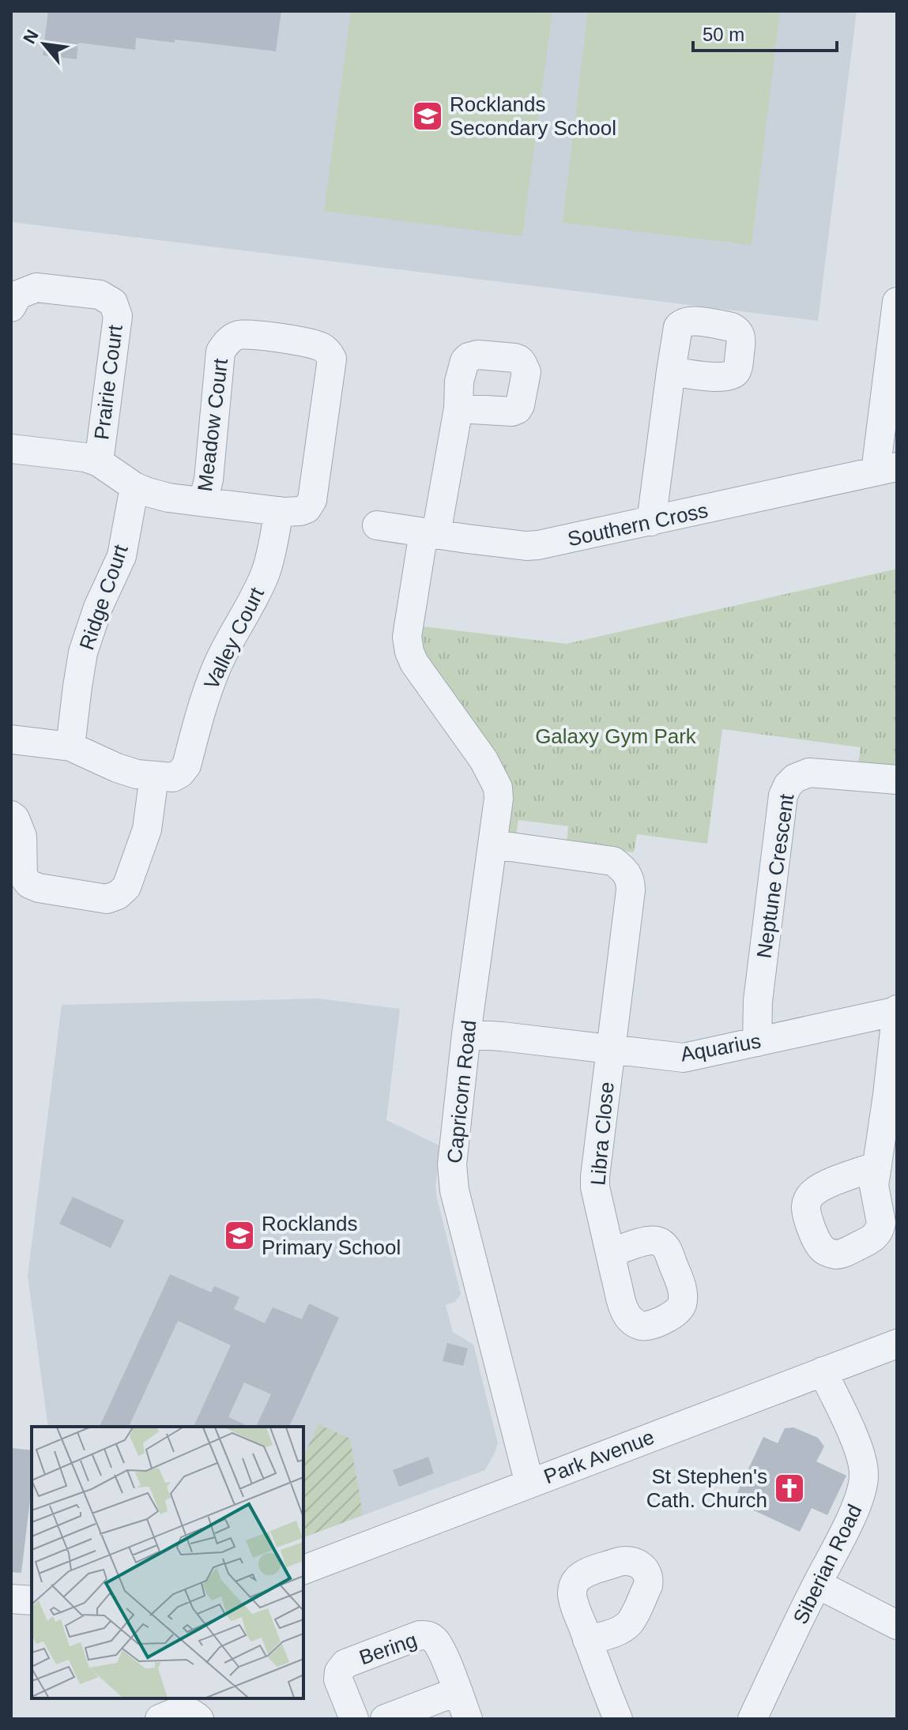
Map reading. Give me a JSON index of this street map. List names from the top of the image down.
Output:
{
  "streets": {
    "street": [
      "Prairie Court",
      "Meadow Court",
      "Southern Cross",
      "Ridge Court",
      "Valley Court",
      "Neptune Crescent",
      "Aquarius",
      "Capricorn Road",
      "Libra Close",
      "Park Avenue",
      "Siberian Road",
      "Bering"
    ]
  },
  "crossings": [
    ["Meadow Court", "Valley Court"],
    ["Southern Cross", "Capricorn Road"],
    ["Neptune Crescent", "Aquarius"],
    ["Aquarius", "Capricorn Road"],
    ["Aquarius", "Libra Close"],
    ["Capricorn Road", "Park Avenue"],
    ["Park Avenue", "Siberian Road"]
  ],
  "parks": ["Galaxy Gym Park"],
  "places": {
    "school or university": ["Rocklands Secondary School", "Rocklands Primary School"],
    "church": ["St Stephen's Cath. Church"]
  },
  "scale_bar": "50 m",
  "north": "top left"
}
